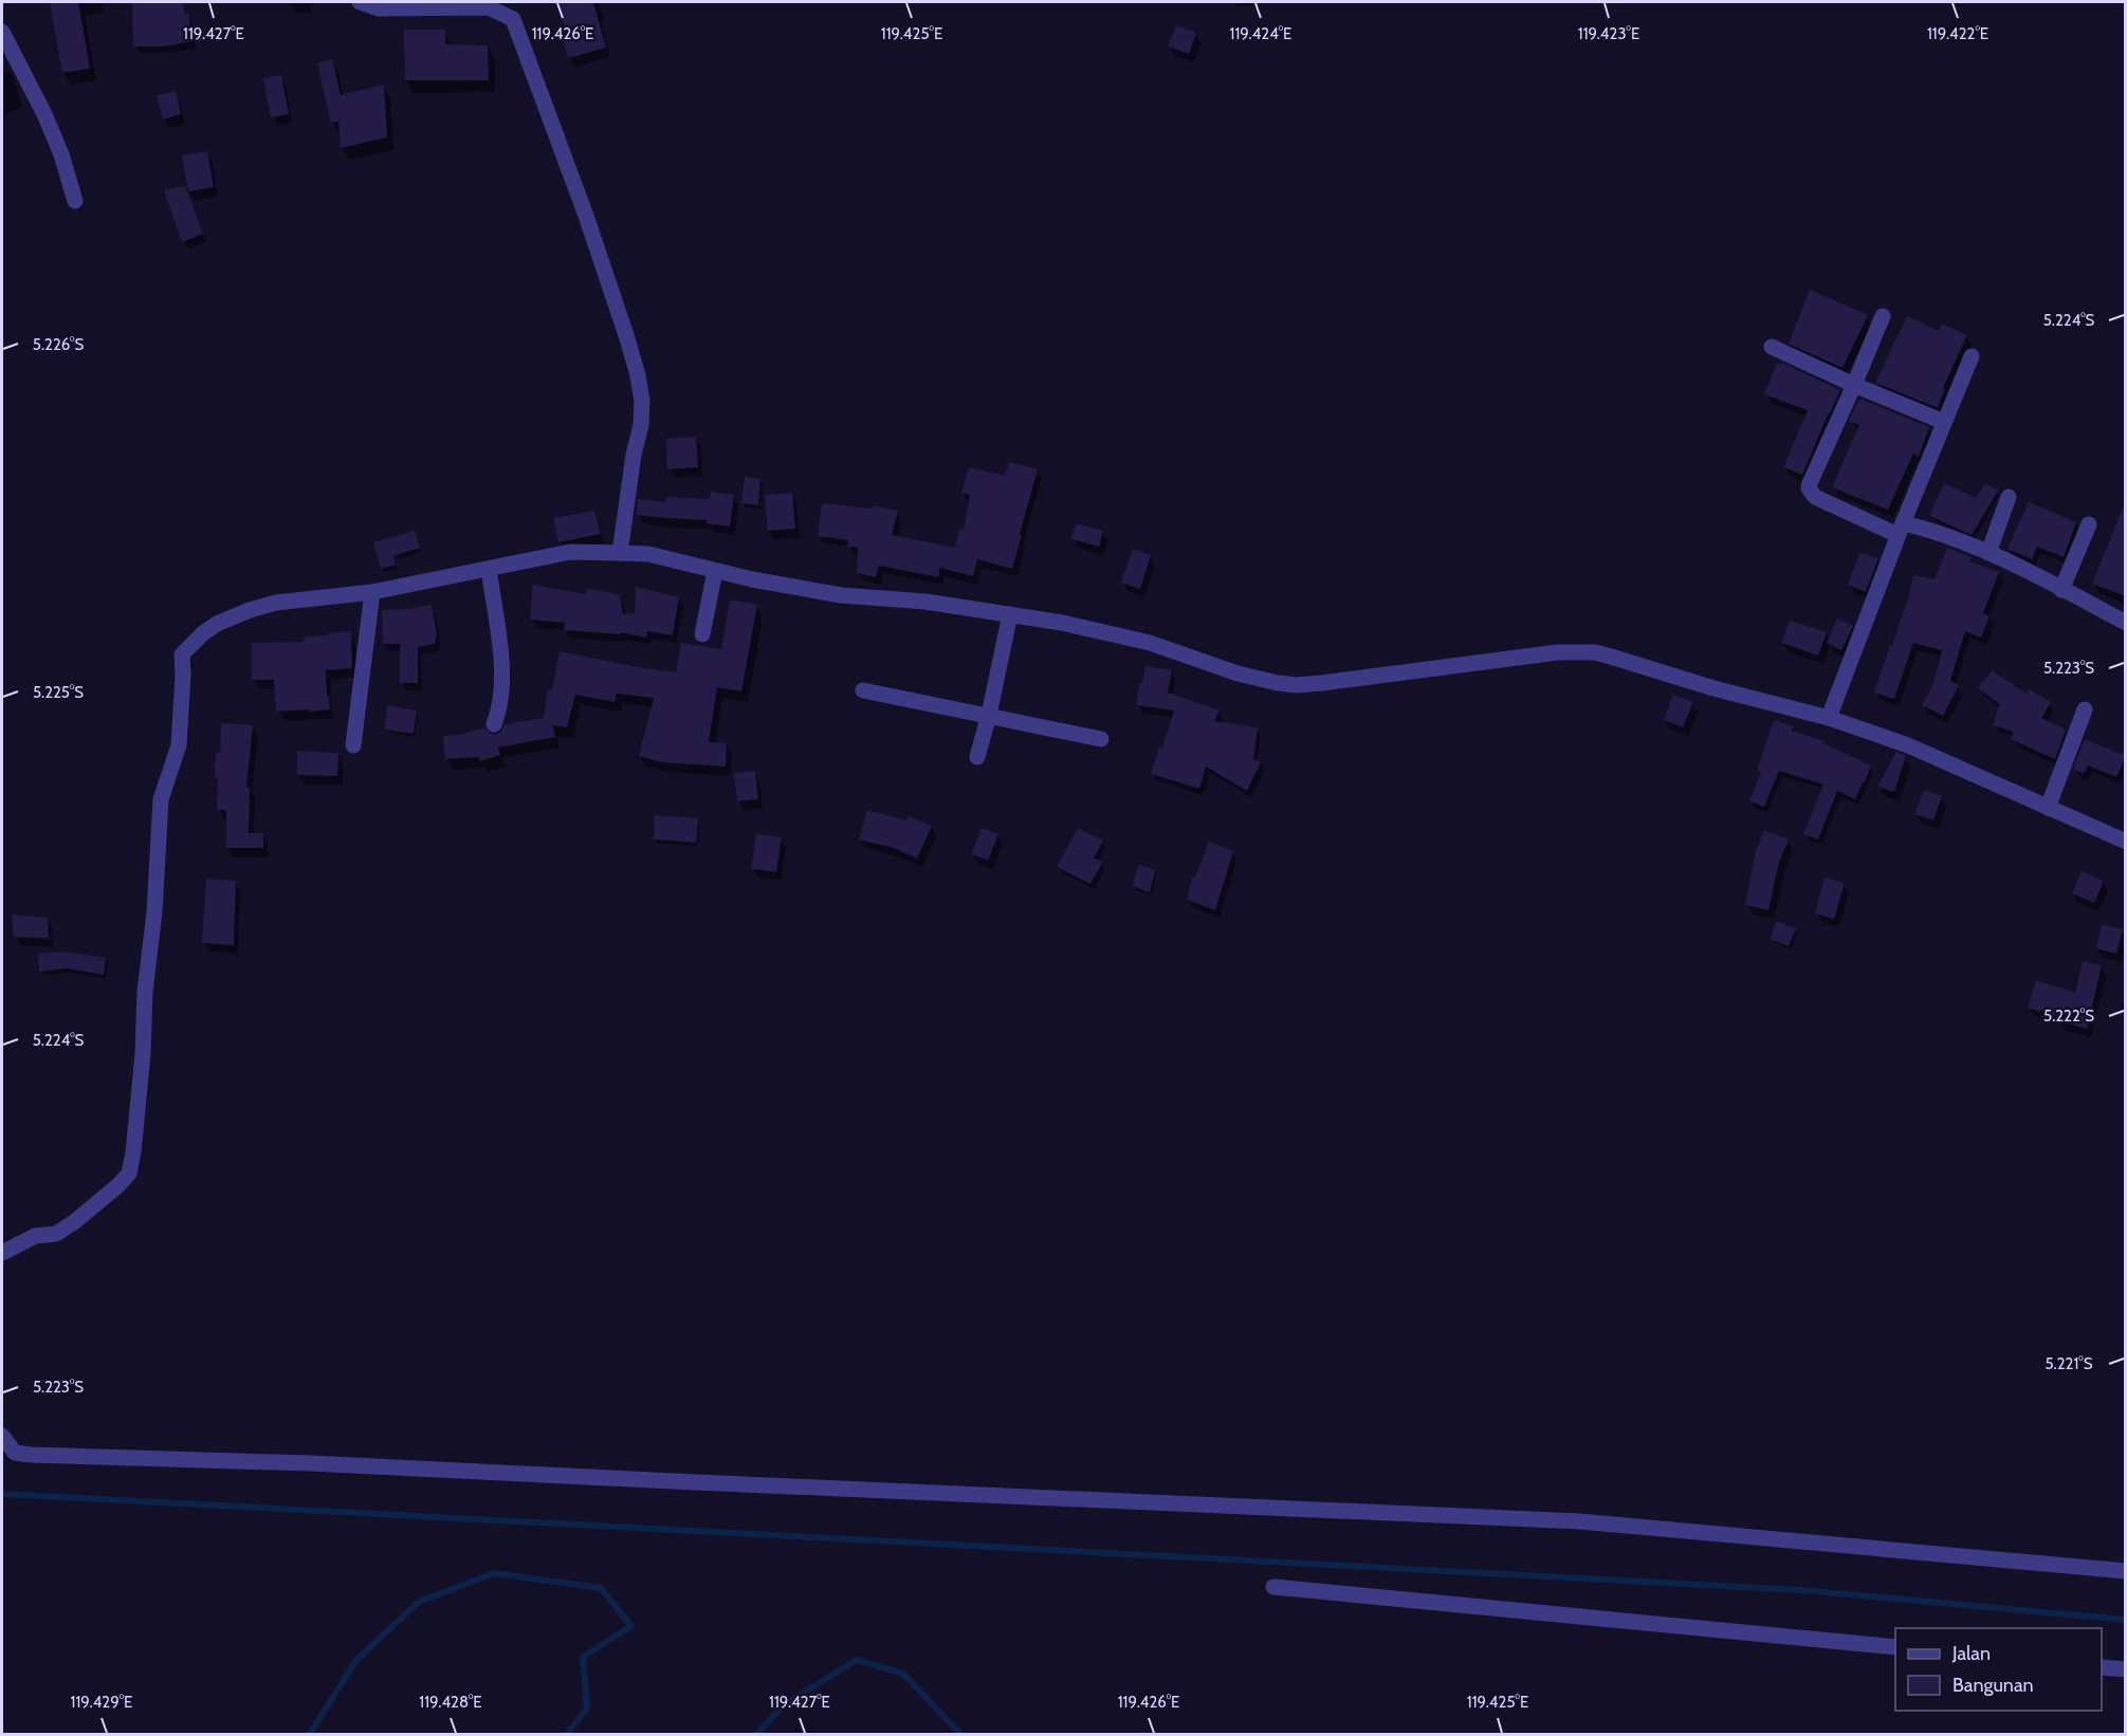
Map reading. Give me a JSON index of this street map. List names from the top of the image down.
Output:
{
  "legend": ["Jalan", "Bangunan"],
  "coordinates": [
    "119.423°E",
    "119.427°E",
    "119.426°E",
    "119.425°E",
    "119.424°E",
    "119.422°E",
    "5.224°S",
    "5.226°S",
    "5.223°S",
    "5.225°S",
    "5.222°S",
    "5.221°S",
    "119.429°E",
    "119.428°E"
  ]
}
